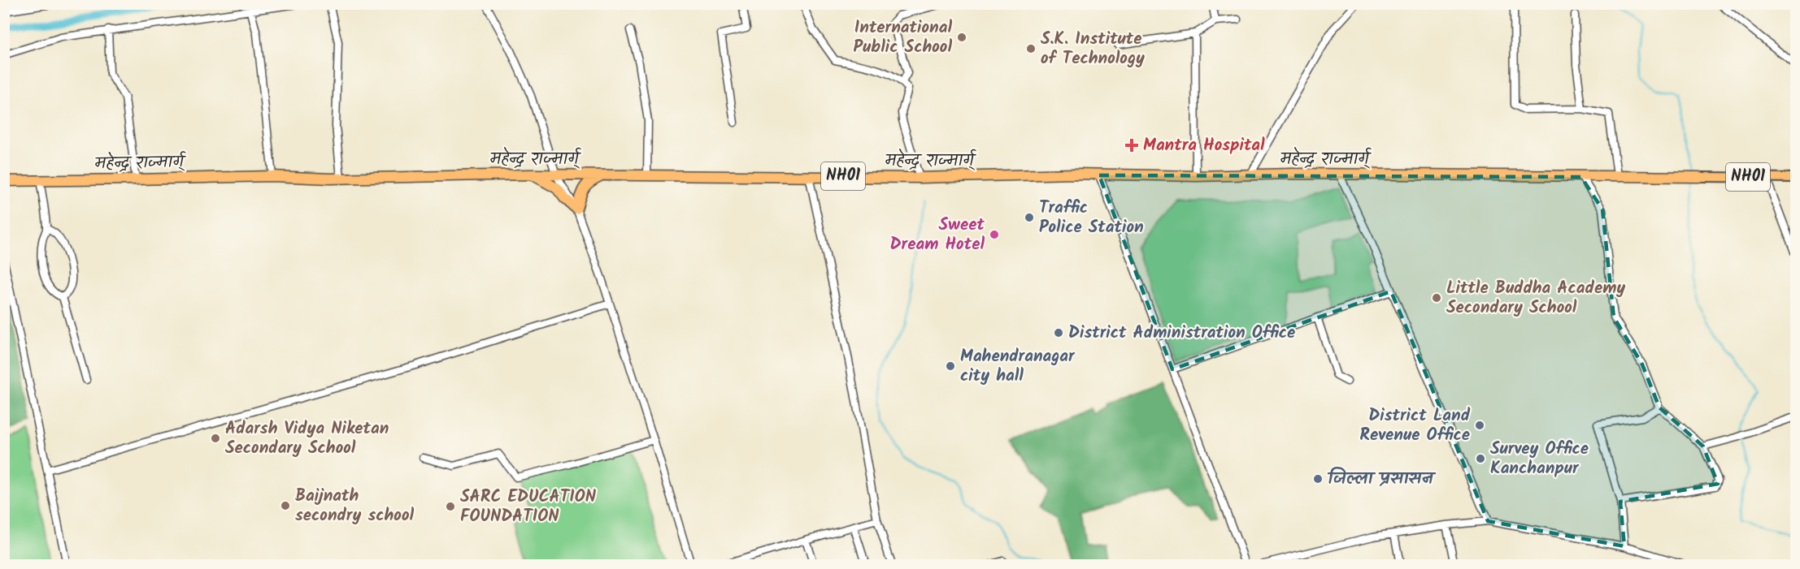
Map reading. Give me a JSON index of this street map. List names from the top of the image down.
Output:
{
  "streets": {
    "highway": ["महेन्द्र राज्मार्ग्", "NH01"]
  },
  "places": {
    "other": [
      "International Public School",
      "S.K. Institute of Technology",
      "Traffic Police Station",
      "Sweet Dream Hotel",
      "Little Buddha Academy Secondary School",
      "District Administration Office",
      "Mahendranagar city hall",
      "District Land Revenue Office",
      "Adarsh Vidya Niketan Secondary School",
      "Survey Office Kanchanpur",
      "जिल्ला प्रसासन",
      "Baijnath secondry school",
      "SARC EDUCATION FOUNDATION"
    ],
    "health": ["Mantra Hospital"]
  }
}
